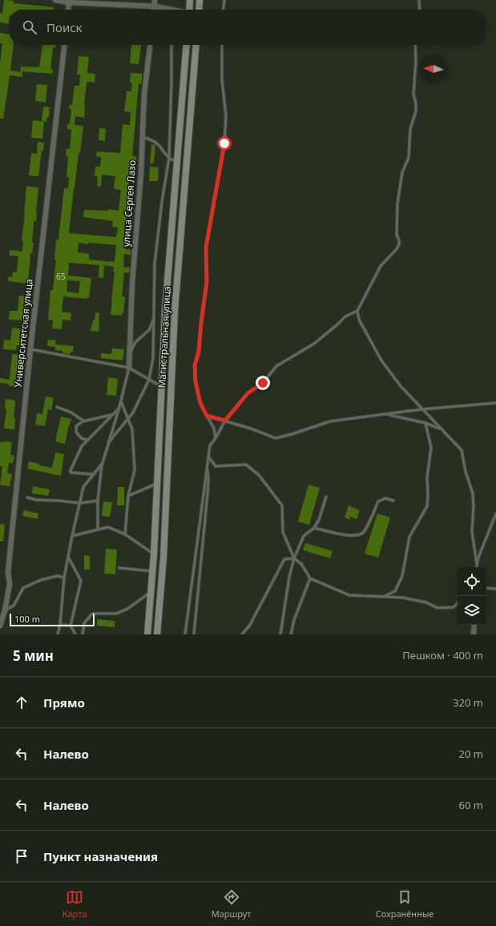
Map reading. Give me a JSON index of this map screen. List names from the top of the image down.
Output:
{
  "streets": {
    "main road": ["Магистральная улица"],
    "street": ["улица Сергея Лазо", "Университетская улица"]
  },
  "house_numbers": ["65"],
  "scale_bar": "100 m",
  "north": "left",
  "page": {
    "search": "Поиск",
    "scale": "100 m",
    "heading": ["5 мин", "Пешком · 400 m"],
    "list": [
      ["Прямо", "320 m"],
      ["Налево", "20 m"],
      ["Налево", "60 m"],
      "Пункт назначения"
    ],
    "nav": ["Карта", "Маршрут", "Сохранённые"]
  }
}
